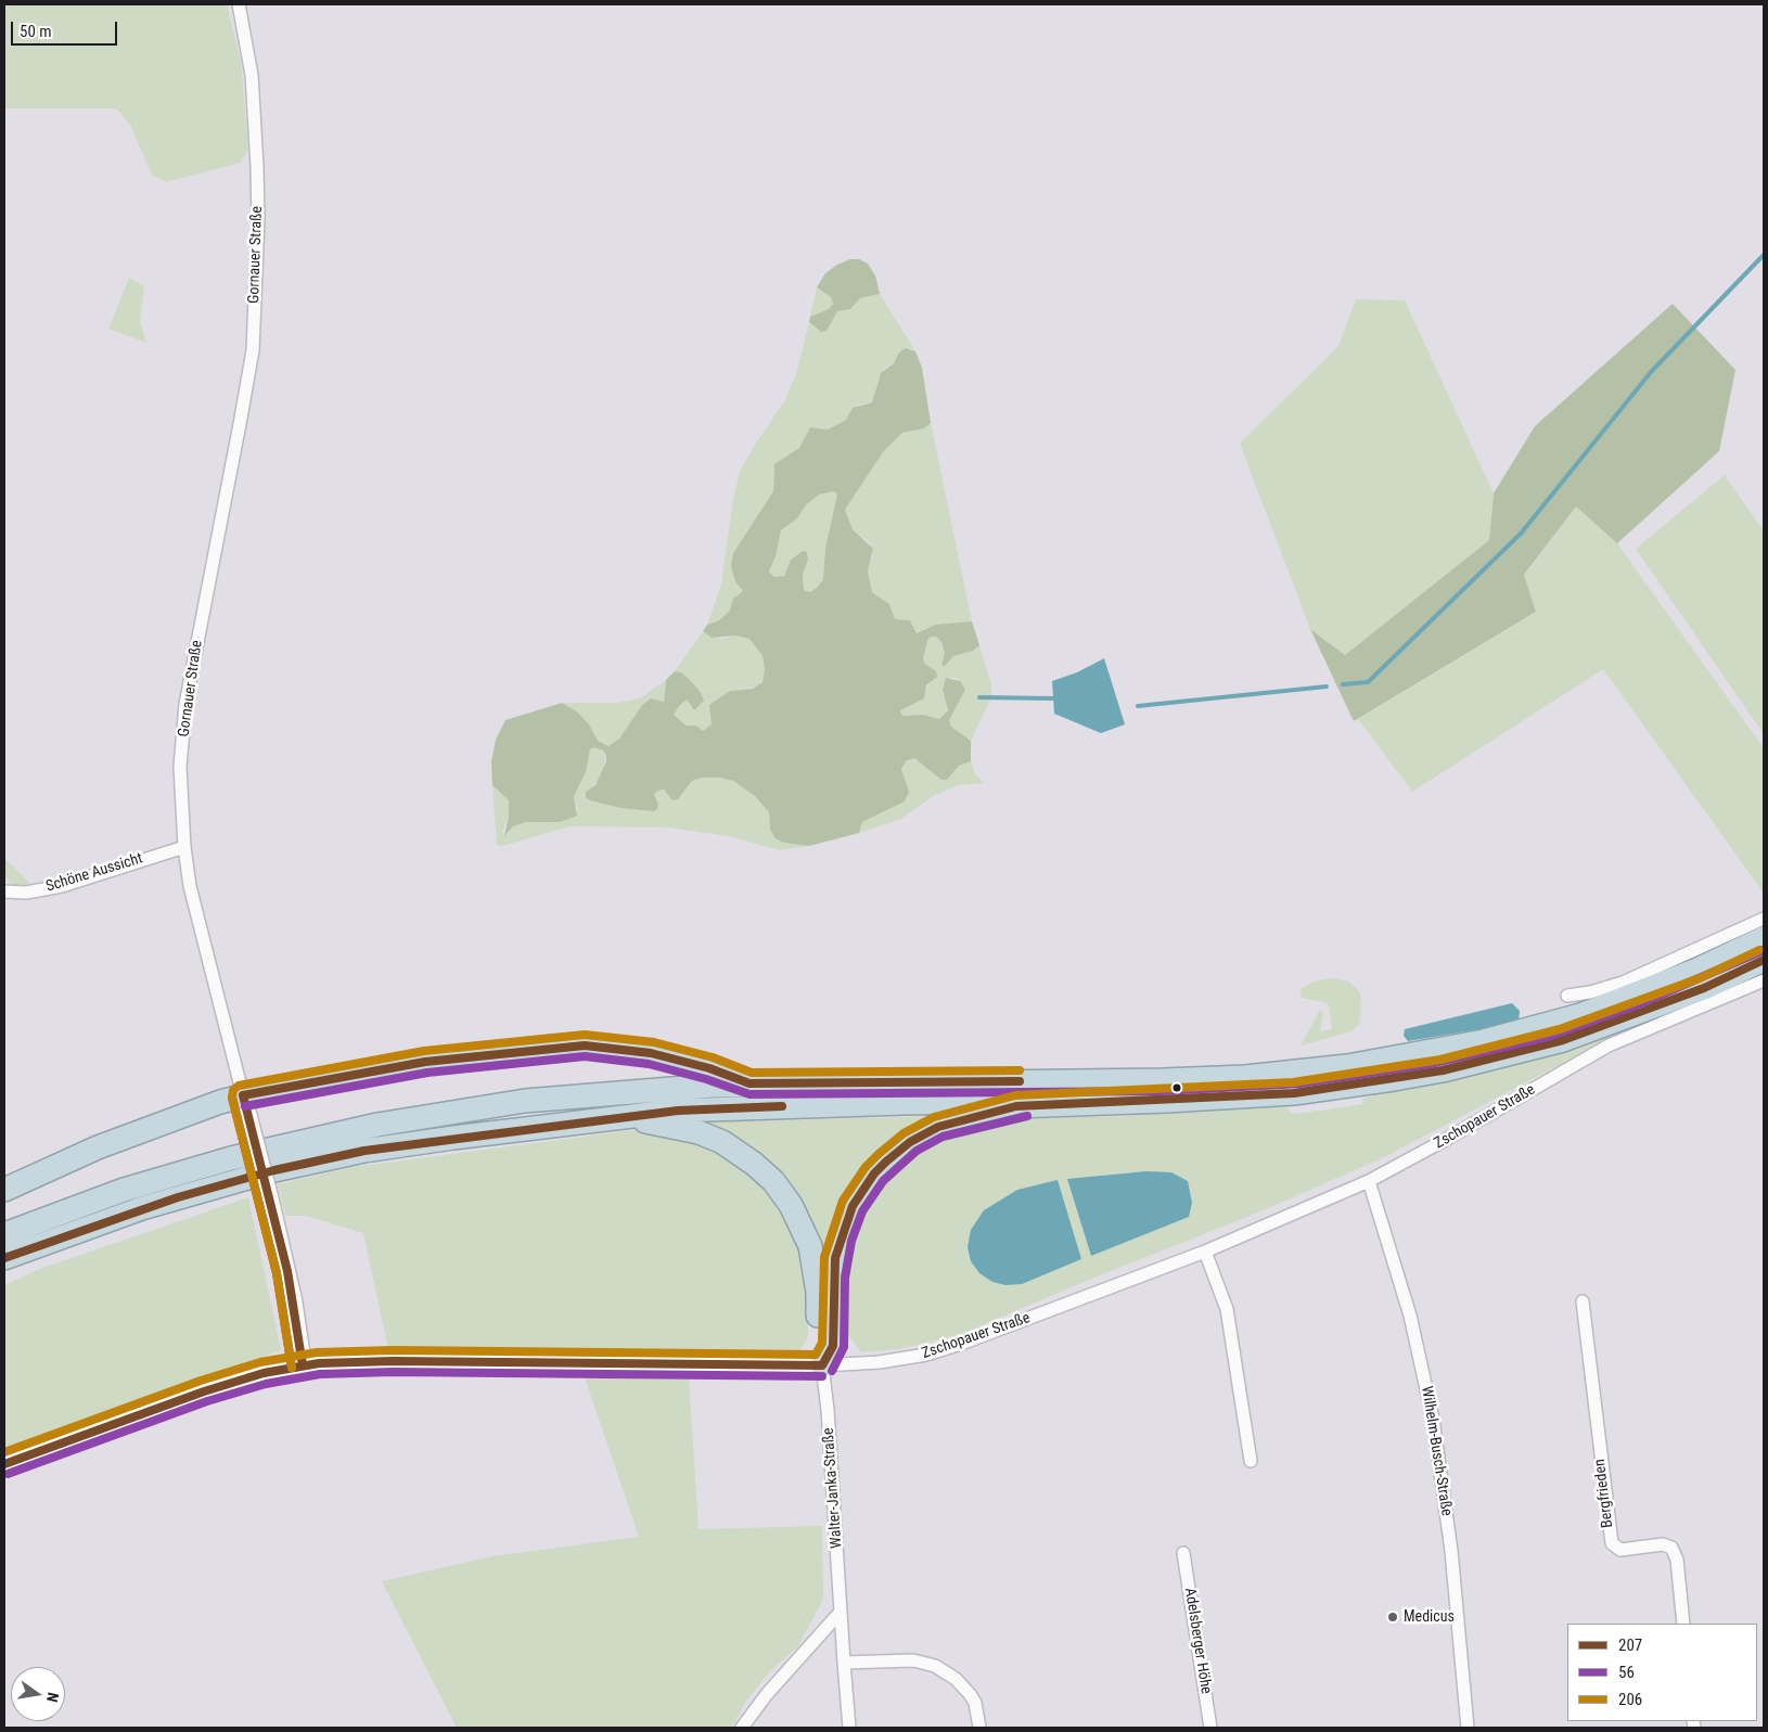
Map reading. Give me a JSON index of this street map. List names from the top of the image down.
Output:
{
  "streets": {
    "street": [
      "Gornauer Straße",
      "Schöne Aussicht",
      "Zschopauer Straße",
      "Wilhelm-Busch-Straße",
      "Walter-Janka-Straße",
      "Bergfrieden",
      "Adelsberger Höhe"
    ]
  },
  "crossings": [
    ["Gornauer Straße", "Schöne Aussicht"],
    ["Gornauer Straße", "Zschopauer Straße"],
    ["Zschopauer Straße", "Wilhelm-Busch-Straße"],
    ["Zschopauer Straße", "Walter-Janka-Straße"]
  ],
  "places": ["Medicus"],
  "lines": ["transit line 56", "transit line 206", "transit line 207"],
  "legend": ["207", "56", "206"],
  "scale_bar": "50 m",
  "north": "right"
}
